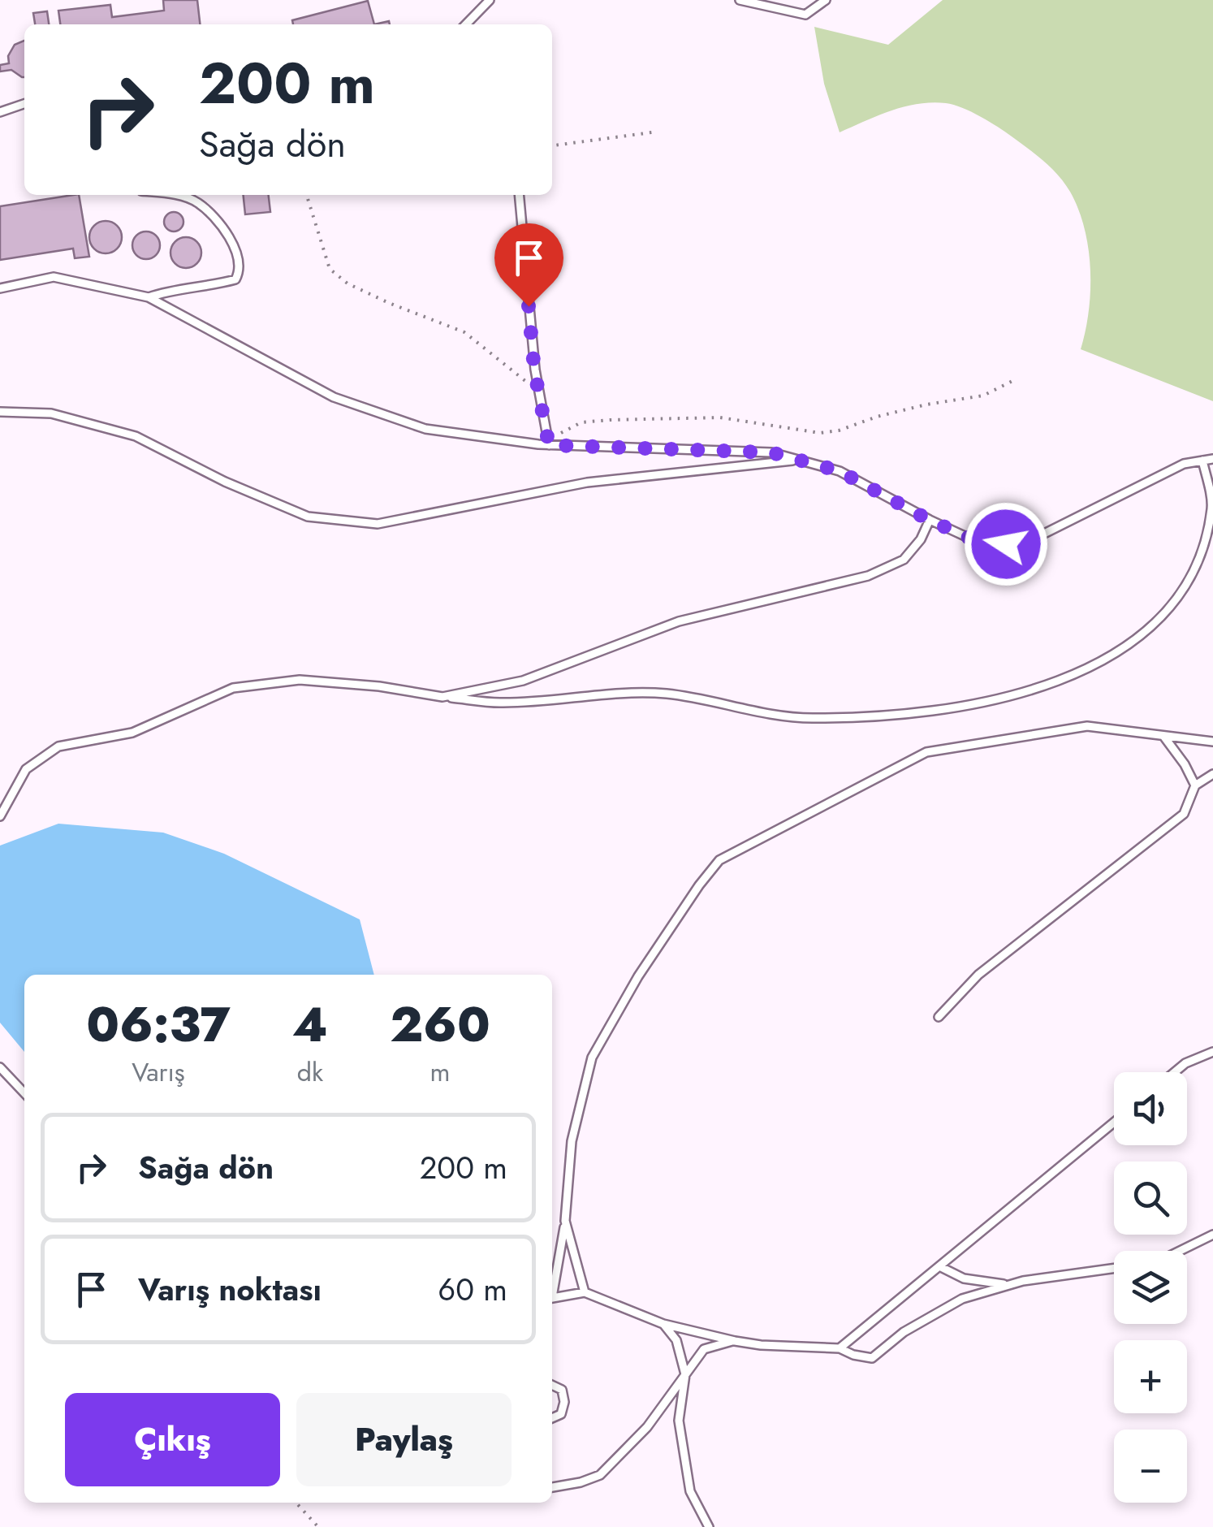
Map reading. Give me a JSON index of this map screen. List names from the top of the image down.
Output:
{
  "page": {
    "turn": ["200 m", "Sağa dön"],
    "eta": [
      "06:37",
      "Varış",
      "4",
      "dk",
      "260",
      "m"
    ],
    "map_buttons": ["+", "−"],
    "list": [
      {
        "name": "Sağa dön",
        "value": "200 m"
      },
      {
        "name": "Varış noktası",
        "value": "60 m"
      }
    ],
    "buttons": ["Çıkış", "Paylaş"]
  }
}
